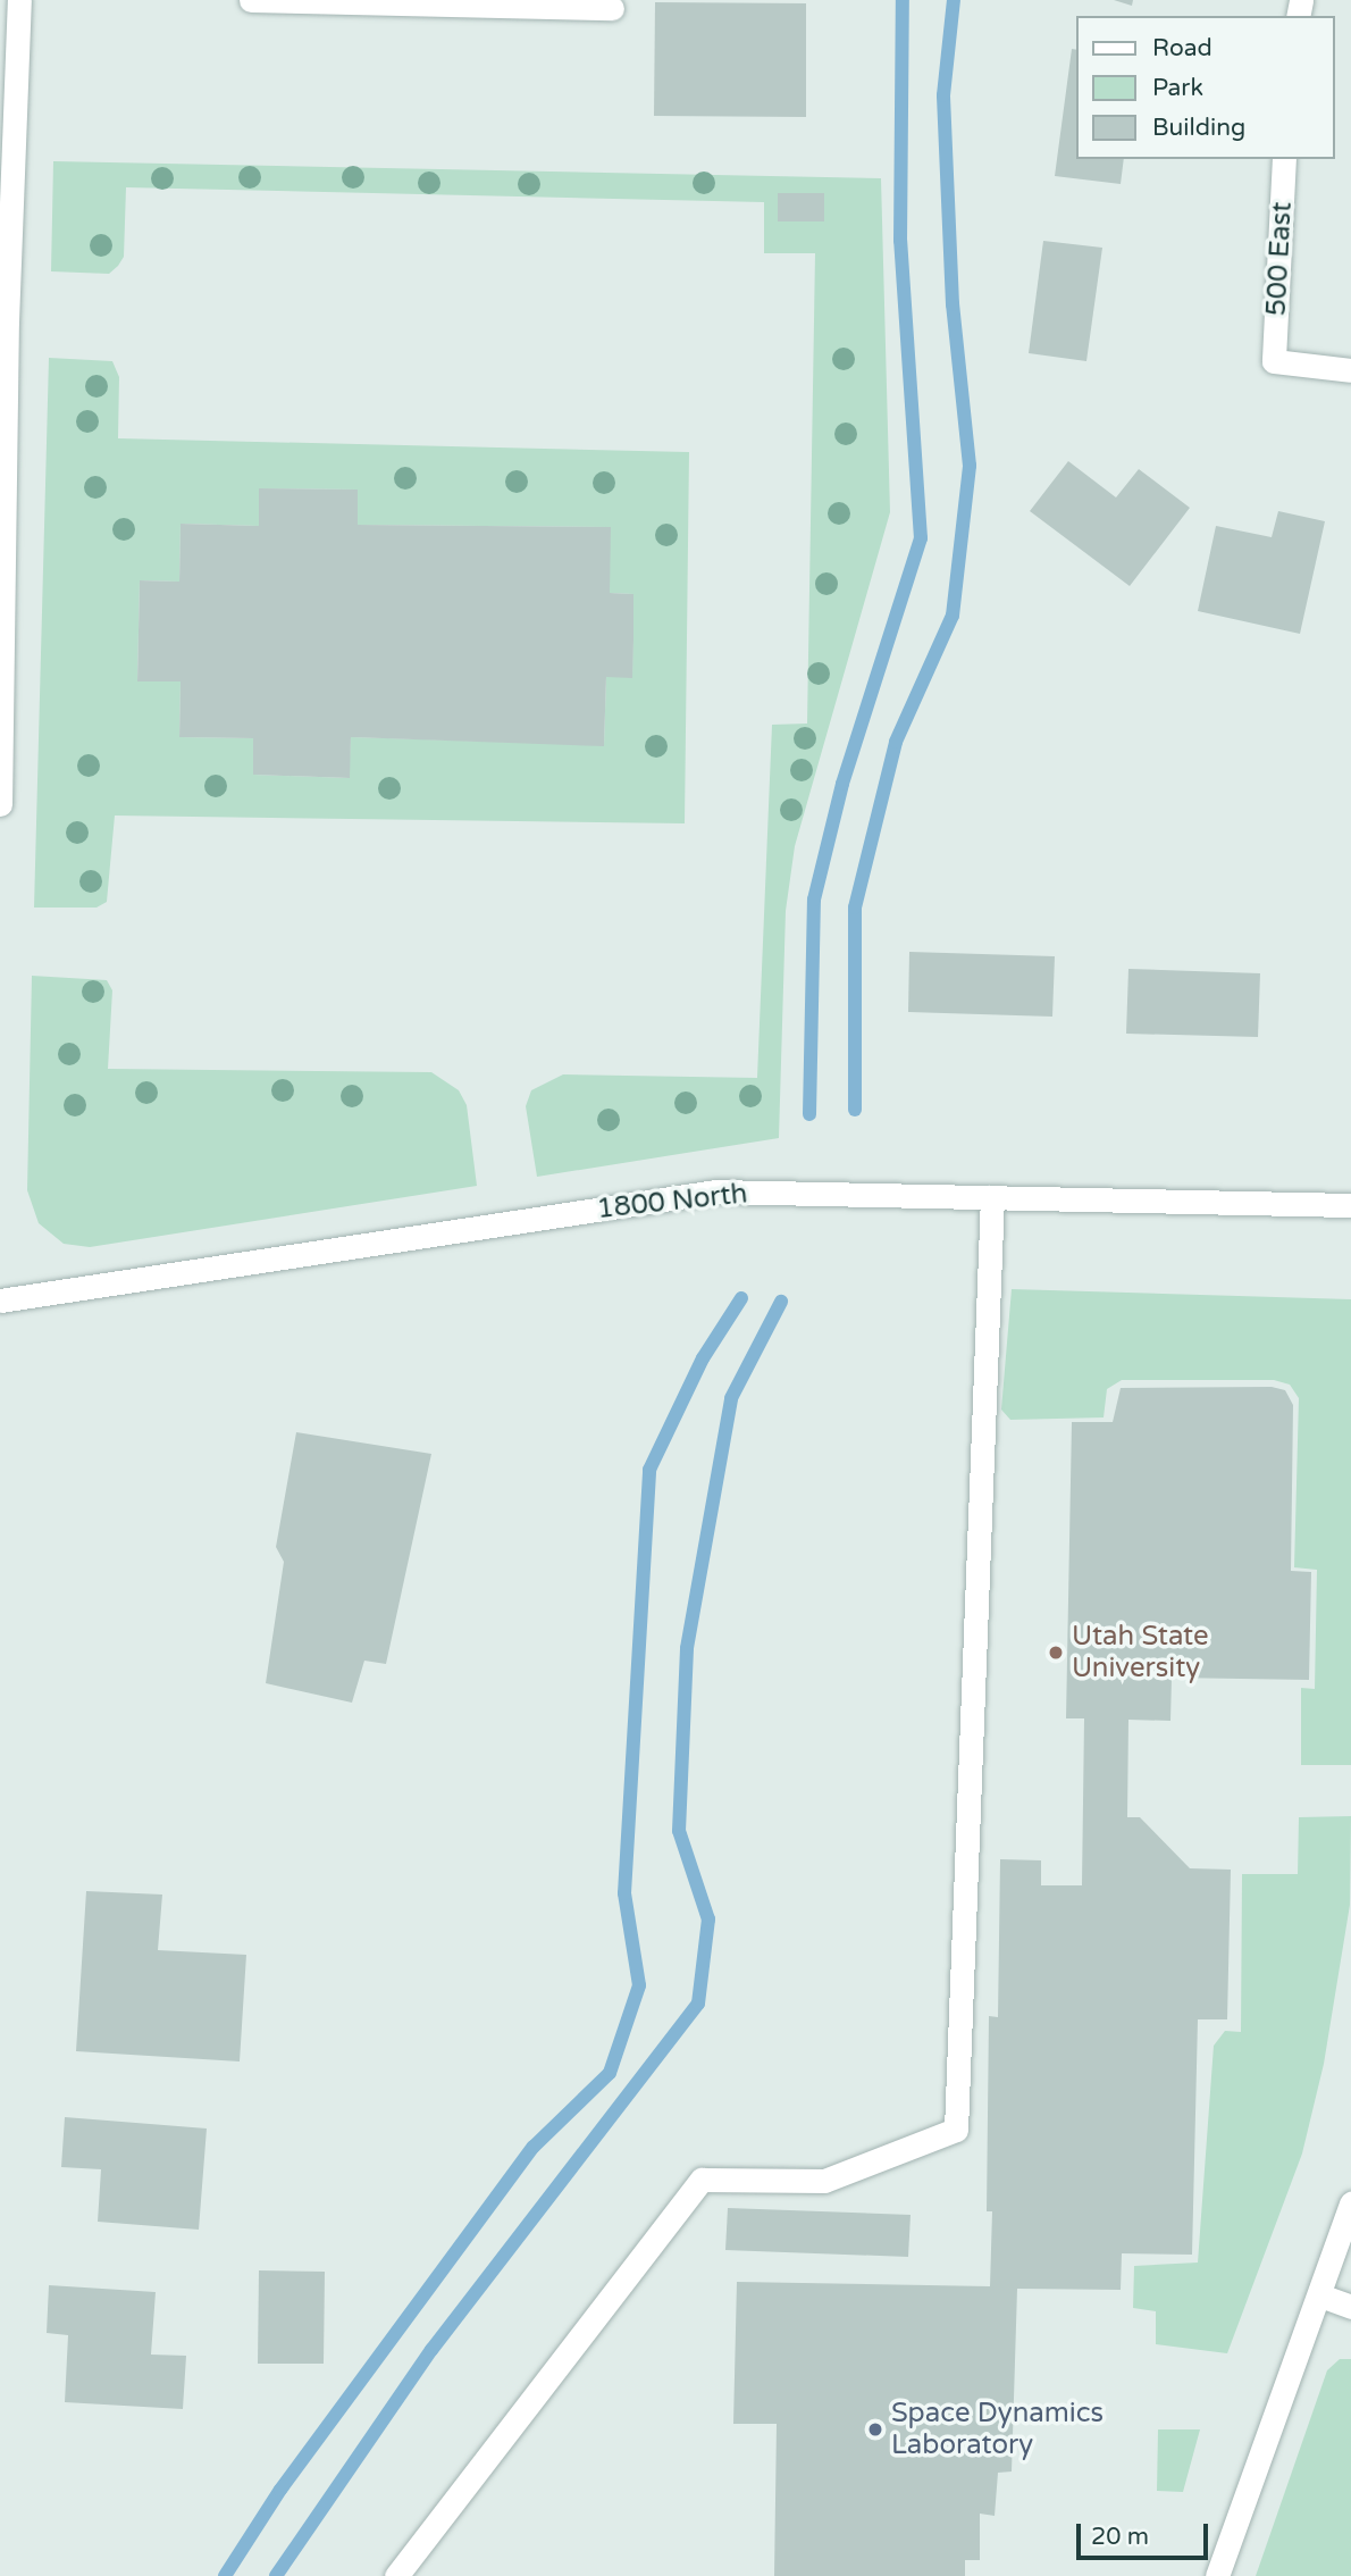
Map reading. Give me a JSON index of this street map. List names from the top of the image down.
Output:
{
  "streets": {
    "street": ["500 East", "1800 North"]
  },
  "places": ["Utah State University", "Space Dynamics Laboratory"],
  "legend": ["Road", "Park", "Building"],
  "scale_bar": "20 m"
}
